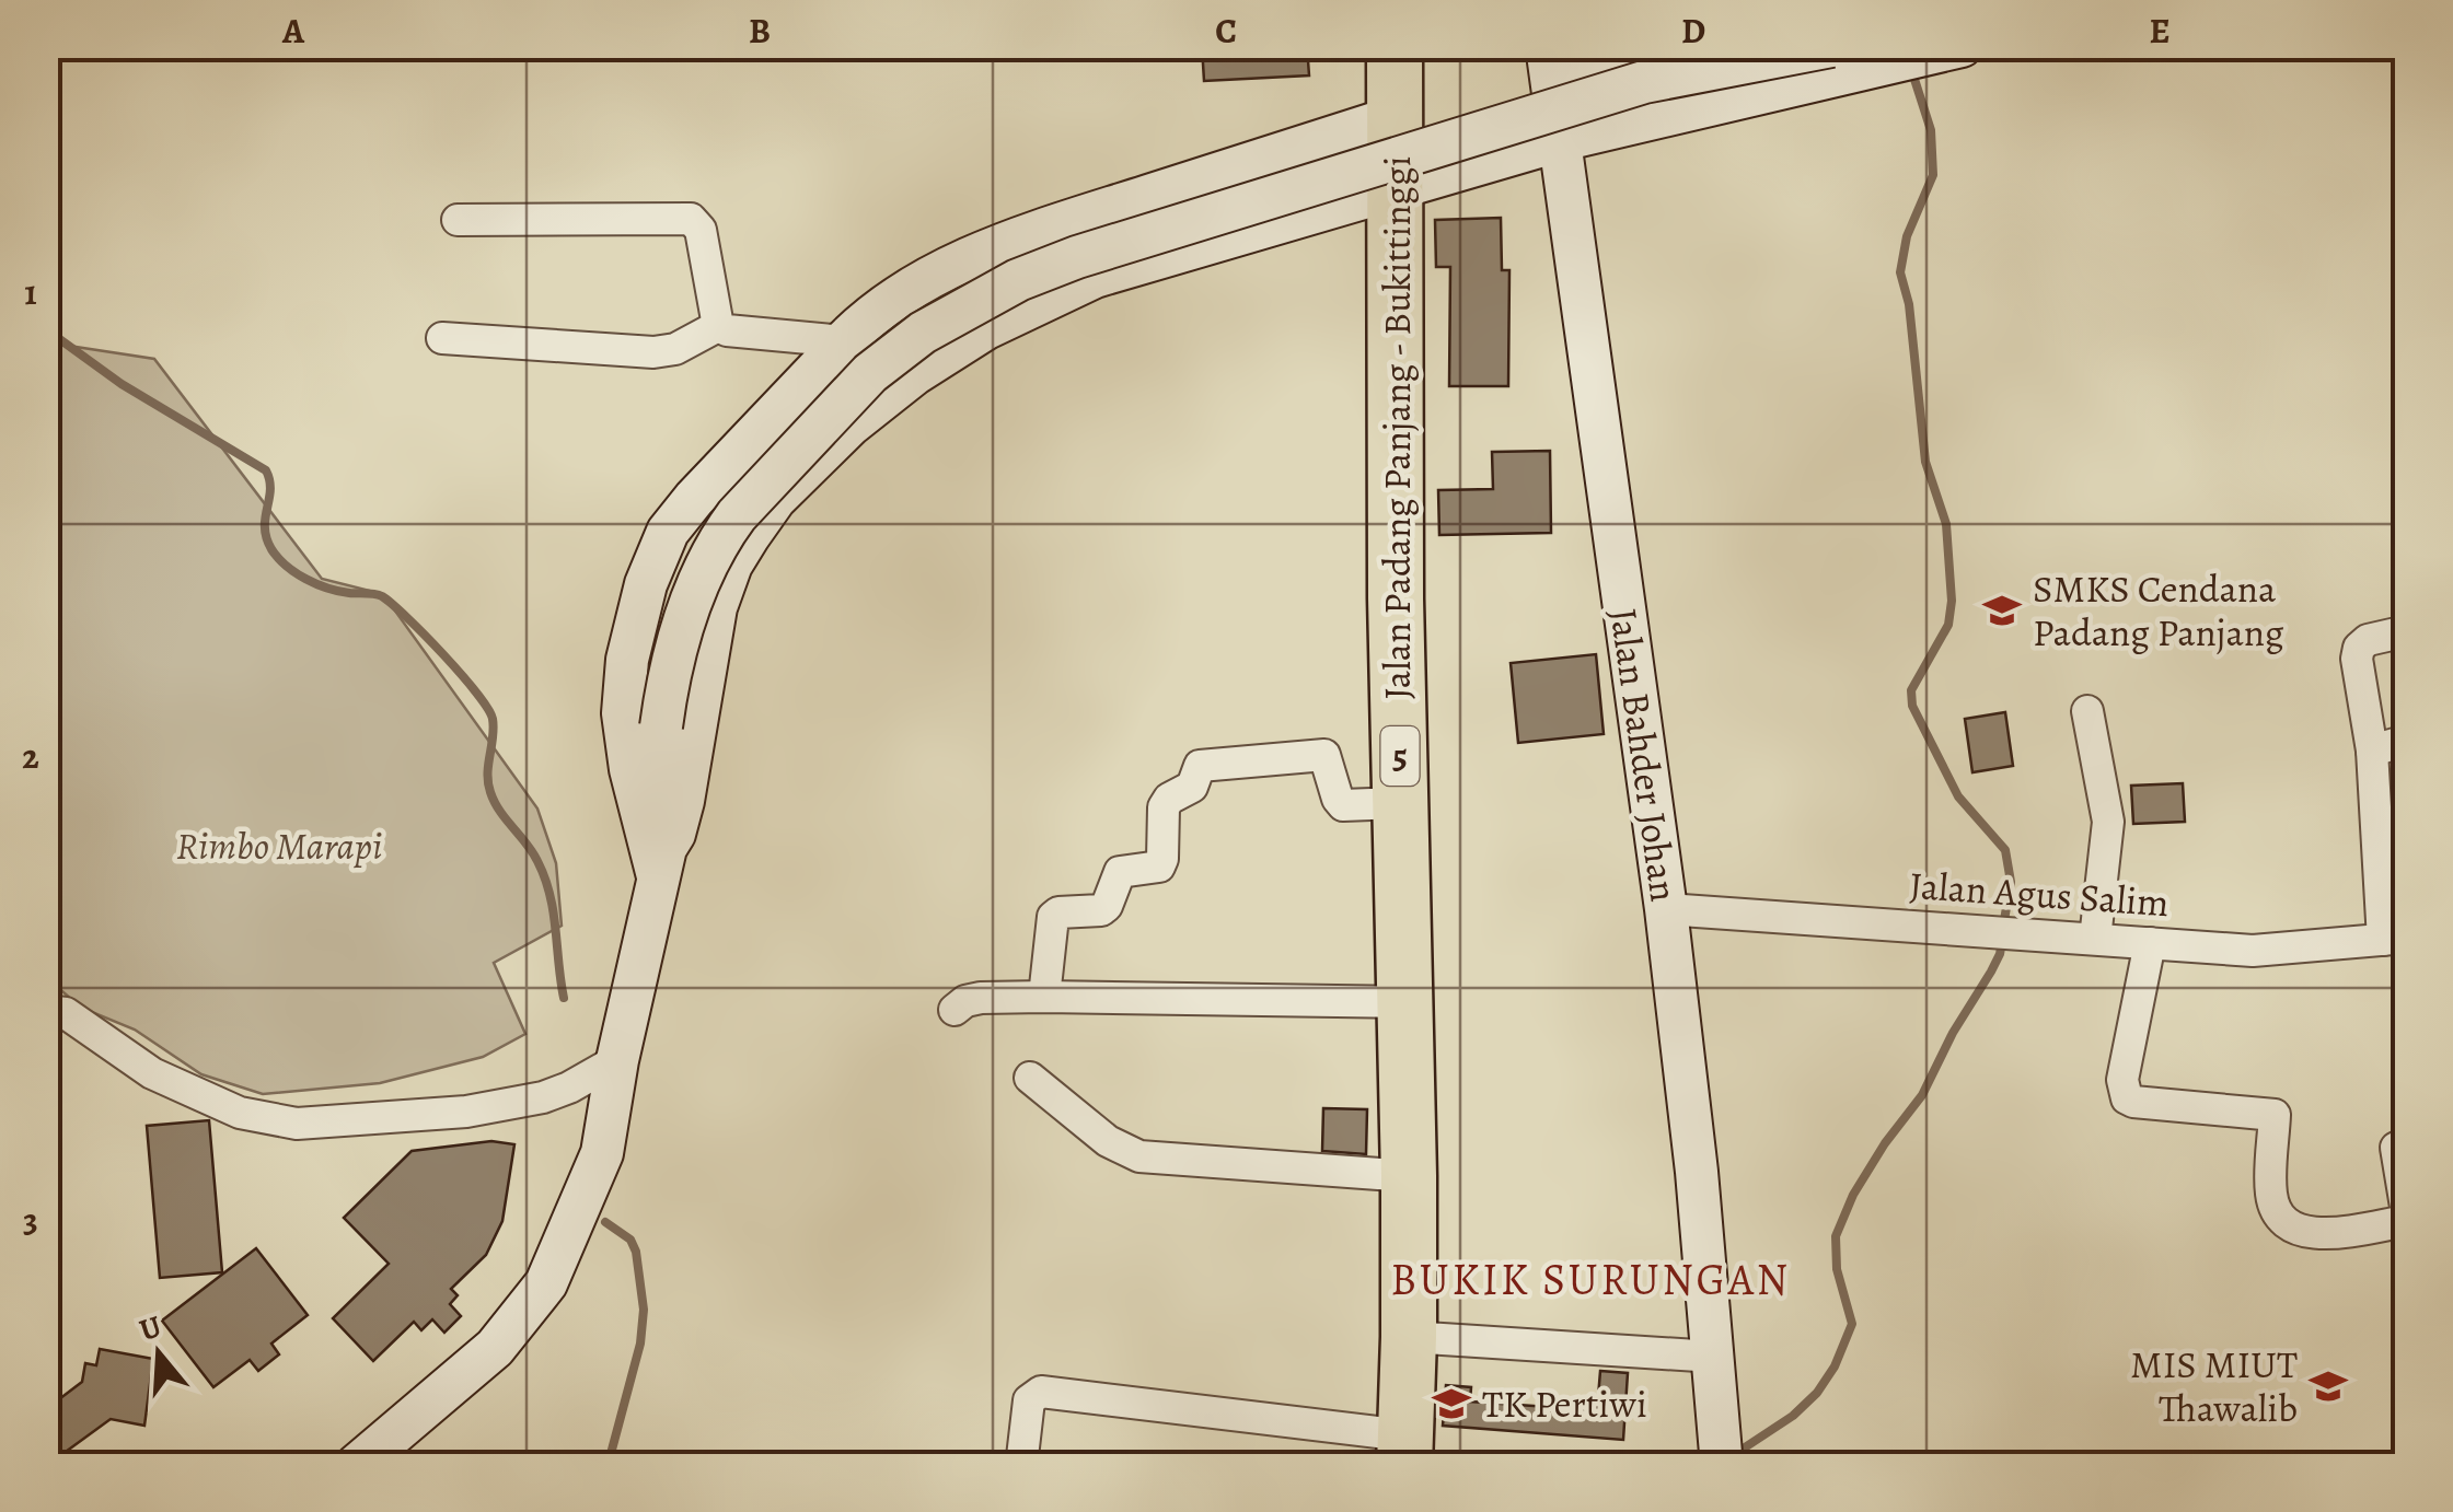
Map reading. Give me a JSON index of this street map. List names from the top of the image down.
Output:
{
  "streets": {
    "highway": ["Jalan Padang Panjang - Bukittinggi", "5"],
    "main road": ["Jalan Bahder Johan"],
    "street": ["Jalan Agus Salim"]
  },
  "crossings": [
    ["Jalan Bahder Johan", "Jalan Agus Salim"]
  ],
  "districts": ["BUKIK SURUNGAN"],
  "parks": ["Rimbo Marapi"],
  "places": {
    "school or university": ["SMKS Cendana Padang Panjang", "MIS MIUT Thawalib", "TK Pertiwi"]
  },
  "north": "top",
  "grid": {
    "columns": [
      "A",
      "B",
      "C",
      "D",
      "E"
    ],
    "rows": ["1", "2", "3"]
  }
}
